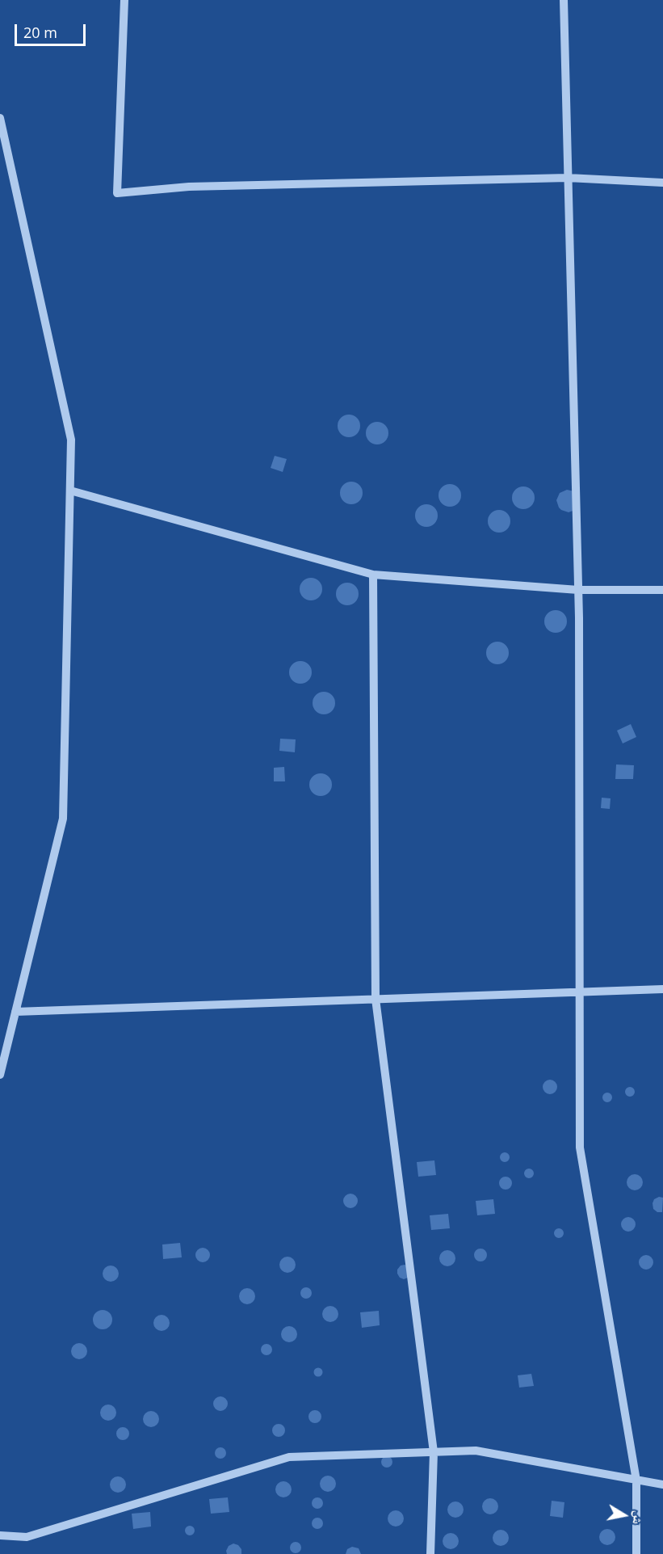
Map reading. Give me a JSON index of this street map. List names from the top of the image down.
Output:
{
  "scale_bar": "20 m",
  "north": "right"
}
